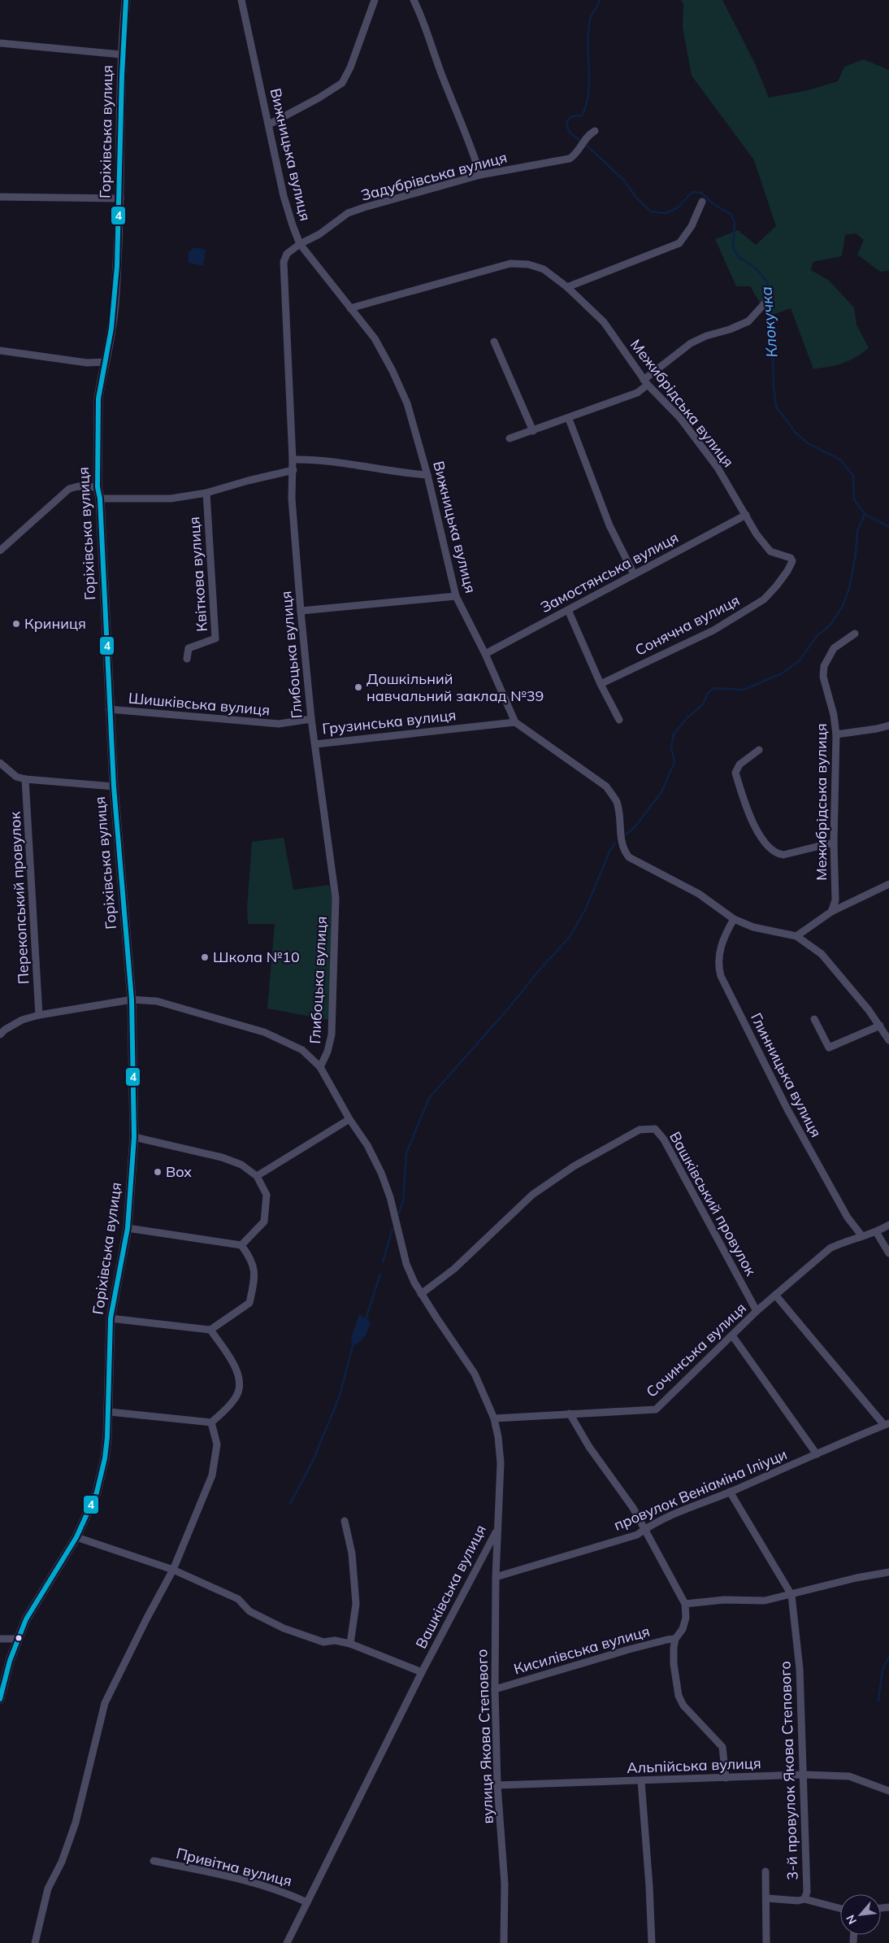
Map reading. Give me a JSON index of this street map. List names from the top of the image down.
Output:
{
  "streets": {
    "street": [
      "Горіхівська вулиця",
      "Вижницька вулиця",
      "Задубрівська вулиця",
      "Межибрідська вулиця",
      "Замостянська вулиця",
      "Квіткова вулиця",
      "Сонячна вулиця",
      "Глибоцька вулиця",
      "Шишківська вулиця",
      "Грузинська вулиця",
      "Перекопський провулок",
      "Глинницька вулиця",
      "Вашківський провулок",
      "Сочинська вулиця",
      "провулок Веніаміна Іліуци",
      "Вашківська вулиця",
      "Кисилівська вулиця",
      "вулиця Якова Степового",
      "Альпійська вулиця",
      "3-й провулок Якова Степового",
      "Привітна вулиця"
    ]
  },
  "crossings": [
    ["Горіхівська вулиця", "Шишківська вулиця"],
    ["Горіхівська вулиця", "Вашківська вулиця"],
    ["Вижницька вулиця", "Задубрівська вулиця"],
    ["Вижницька вулиця", "Межибрідська вулиця"],
    ["Вижницька вулиця", "Замостянська вулиця"],
    ["Вижницька вулиця", "Глибоцька вулиця"],
    ["Вижницька вулиця", "Грузинська вулиця"],
    ["Задубрівська вулиця", "Глибоцька вулиця"],
    ["Межибрідська вулиця", "Замостянська вулиця"],
    ["Межибрідська вулиця", "Сонячна вулиця"],
    ["Глибоцька вулиця", "Шишківська вулиця"],
    ["Глибоцька вулиця", "Грузинська вулиця"],
    ["Глибоцька вулиця", "Вашківська вулиця"],
    ["Перекопський провулок", "Вашківська вулиця"],
    ["Глинницька вулиця", "Сочинська вулиця"],
    ["Вашківський провулок", "Сочинська вулиця"],
    ["Вашківський провулок", "Вашківська вулиця"],
    ["Сочинська вулиця", "Вашківська вулиця"],
    ["провулок Веніаміна Іліуци", "вулиця Якова Степового"],
    ["Вашківська вулиця", "вулиця Якова Степового"],
    ["Вашківська вулиця", "Привітна вулиця"],
    ["Кисилівська вулиця", "вулиця Якова Степового"],
    ["вулиця Якова Степового", "Альпійська вулиця"],
    ["Альпійська вулиця", "3-й провулок Якова Степового"]
  ],
  "water": ["Клокучка"],
  "places": [
    "Криниця",
    "Дошкільний навчальний заклад №39",
    "Школа №10",
    "Box"
  ],
  "lines": ["transit line 4"],
  "north": "bottom left"
}
